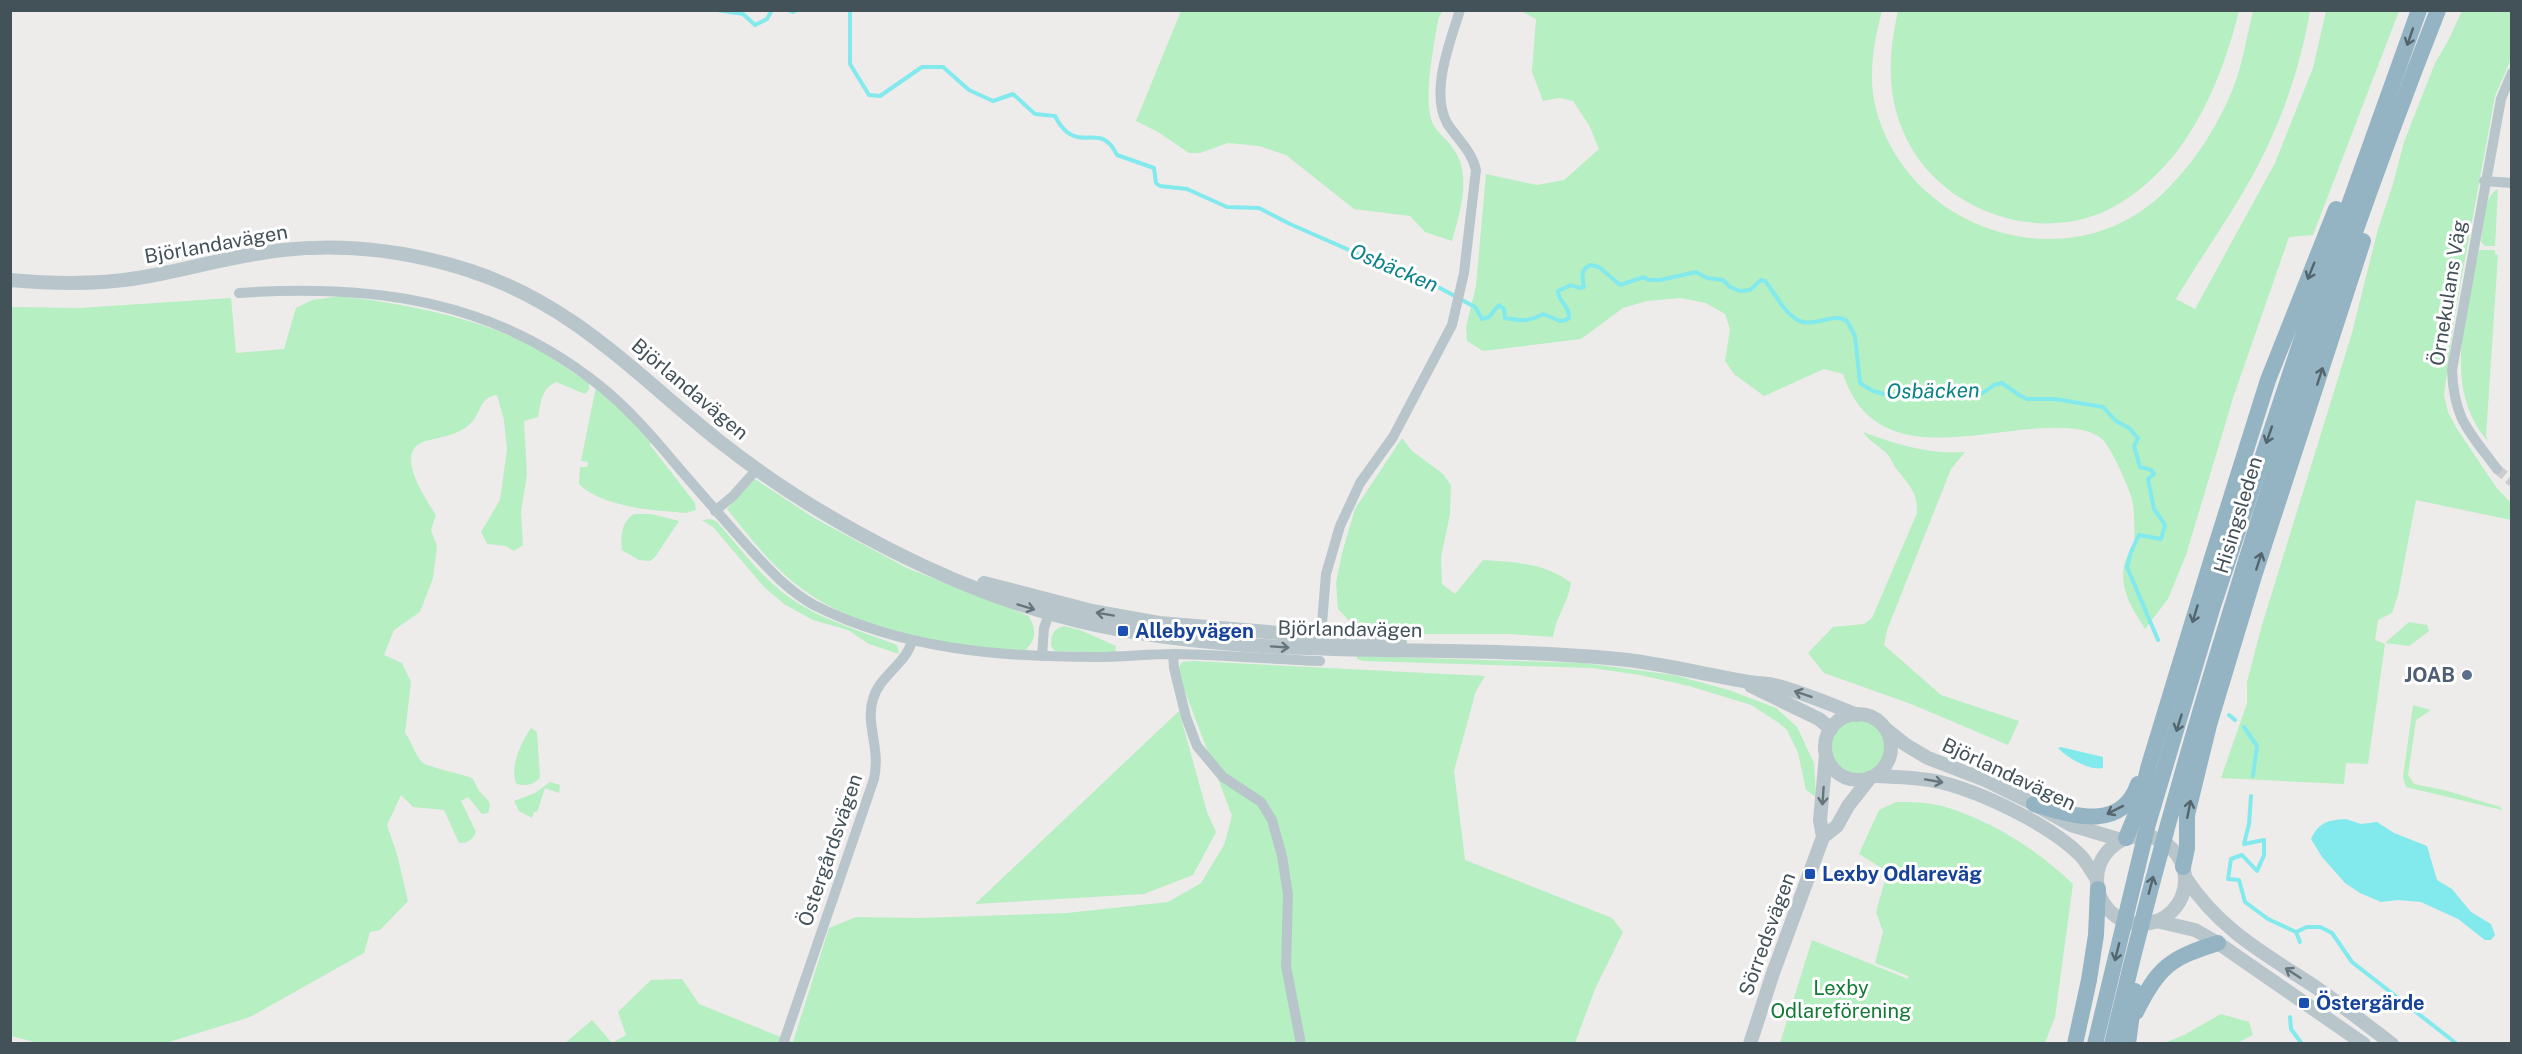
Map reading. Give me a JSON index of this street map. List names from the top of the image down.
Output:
{
  "streets": {
    "highway": ["Hisingsleden"],
    "street": [
      "Björlandavägen",
      "Örnekulans Väg",
      "Östergårdsvägen",
      "Sörredsvägen"
    ]
  },
  "crossings": [
    ["Björlandavägen", "Sörredsvägen"]
  ],
  "water": ["Osbäcken"],
  "parks": ["Lexby Odlareförening"],
  "places": {
    "transit": ["Allebyvägen", "Lexby Odlareväg", "Östergärde"],
    "other": ["JOAB"]
  }
}
